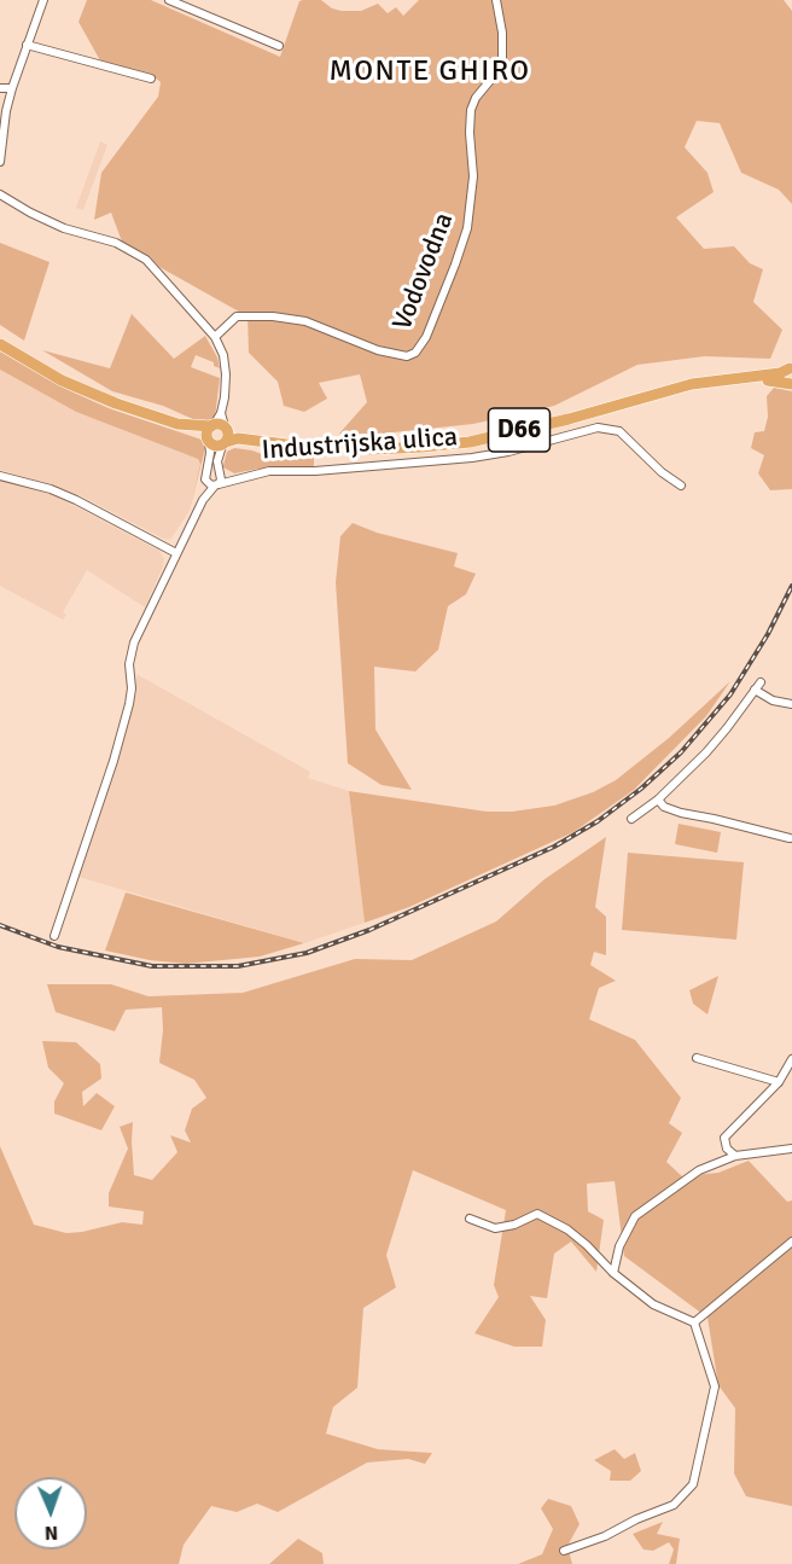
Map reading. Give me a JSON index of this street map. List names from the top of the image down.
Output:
{
  "streets": {
    "main road": ["D66"],
    "street": ["Vodovodna", "Industrijska ulica"]
  },
  "districts": ["MONTE GHIRO"],
  "north": "bottom"
}
